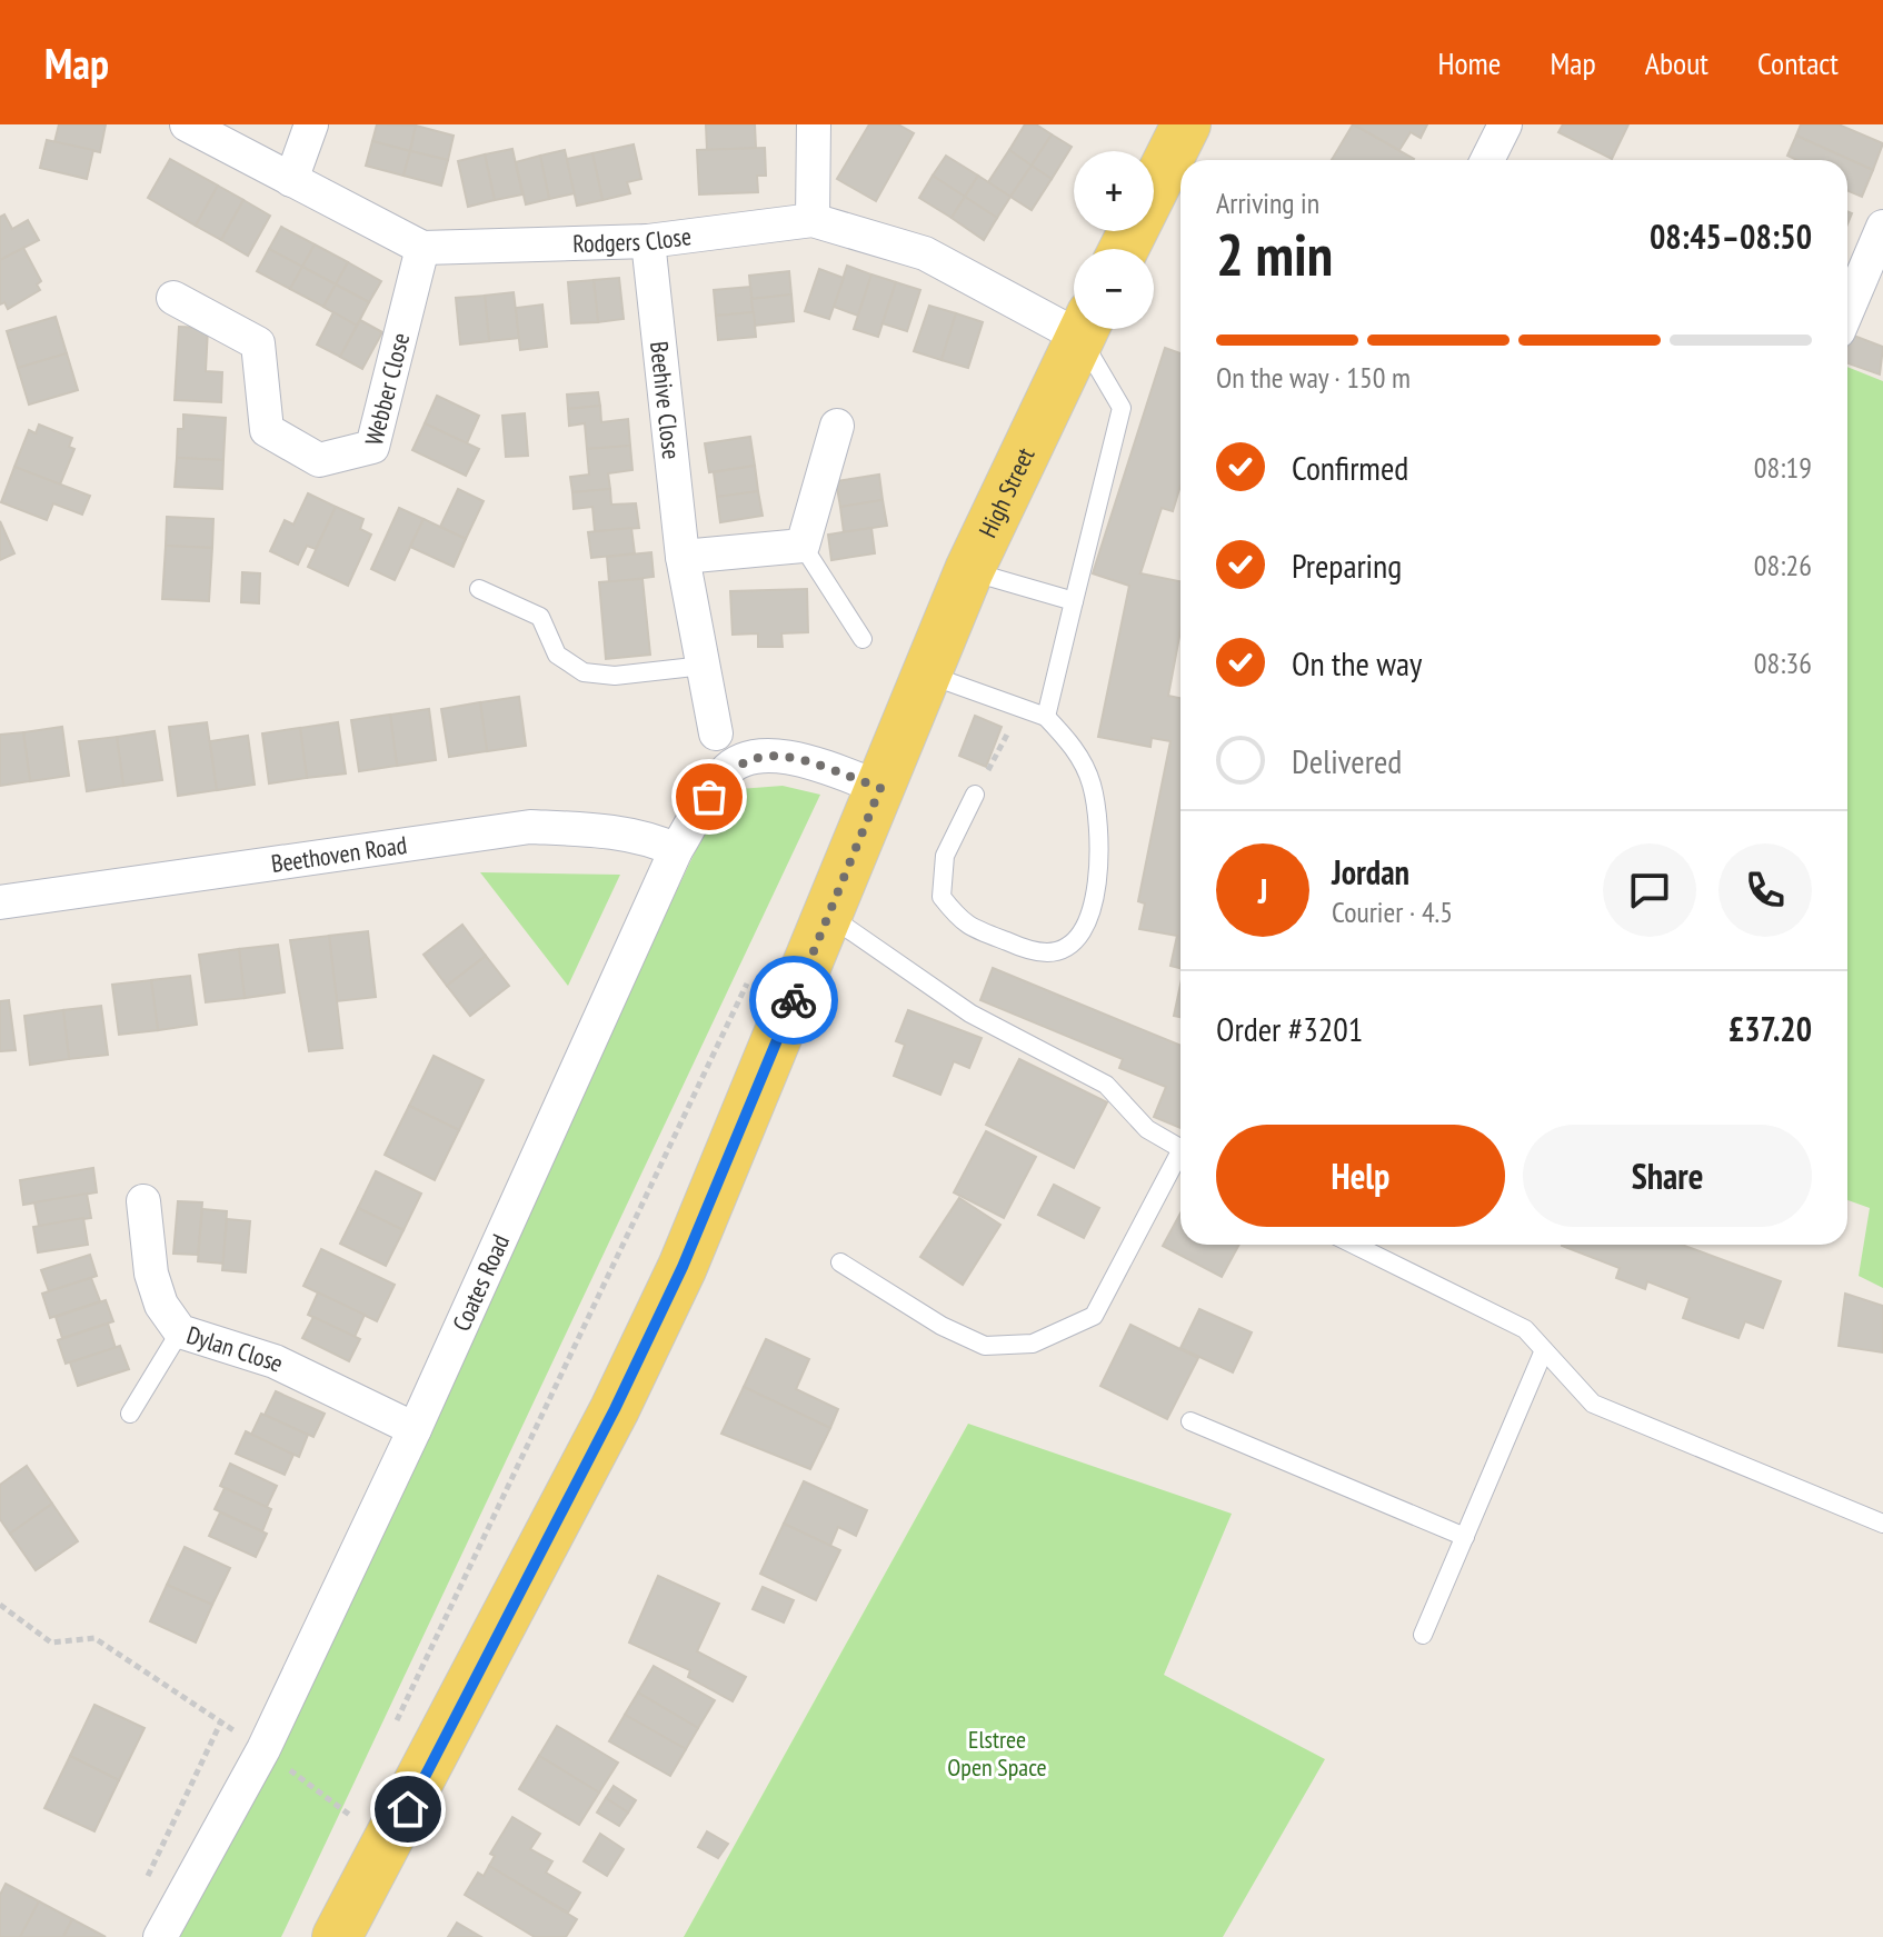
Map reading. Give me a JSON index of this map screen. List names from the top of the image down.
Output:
{
  "streets": {
    "main road": ["High Street"],
    "street": [
      "Rodgers Close",
      "Webber Close",
      "Beehive Close",
      "Beethoven Road",
      "Coates Road",
      "Dylan Close"
    ]
  },
  "crossings": [
    ["Rodgers Close", "Webber Close"],
    ["Rodgers Close", "Beehive Close"],
    ["High Street", "Coates Road"],
    ["Beethoven Road", "Coates Road"],
    ["Coates Road", "Dylan Close"]
  ],
  "parks": ["Elstree Open Space"],
  "page": {
    "header": "Map",
    "nav": [
      "Home",
      "Map",
      "About",
      "Contact"
    ],
    "map_buttons": ["+", "−"],
    "heading": ["2 min", "Arriving in", "08:45–08:50"],
    "panel": [
      "Jordan",
      "Courier · 4.5",
      "Order #3201",
      "£37.20"
    ],
    "bar": "On the way · 150 m",
    "list": [
      ["Confirmed", "08:19"],
      ["Preparing", "08:26"],
      ["On the way", "08:36"],
      "Delivered"
    ],
    "round": "J",
    "buttons": ["Help", "Share"]
  }
}
